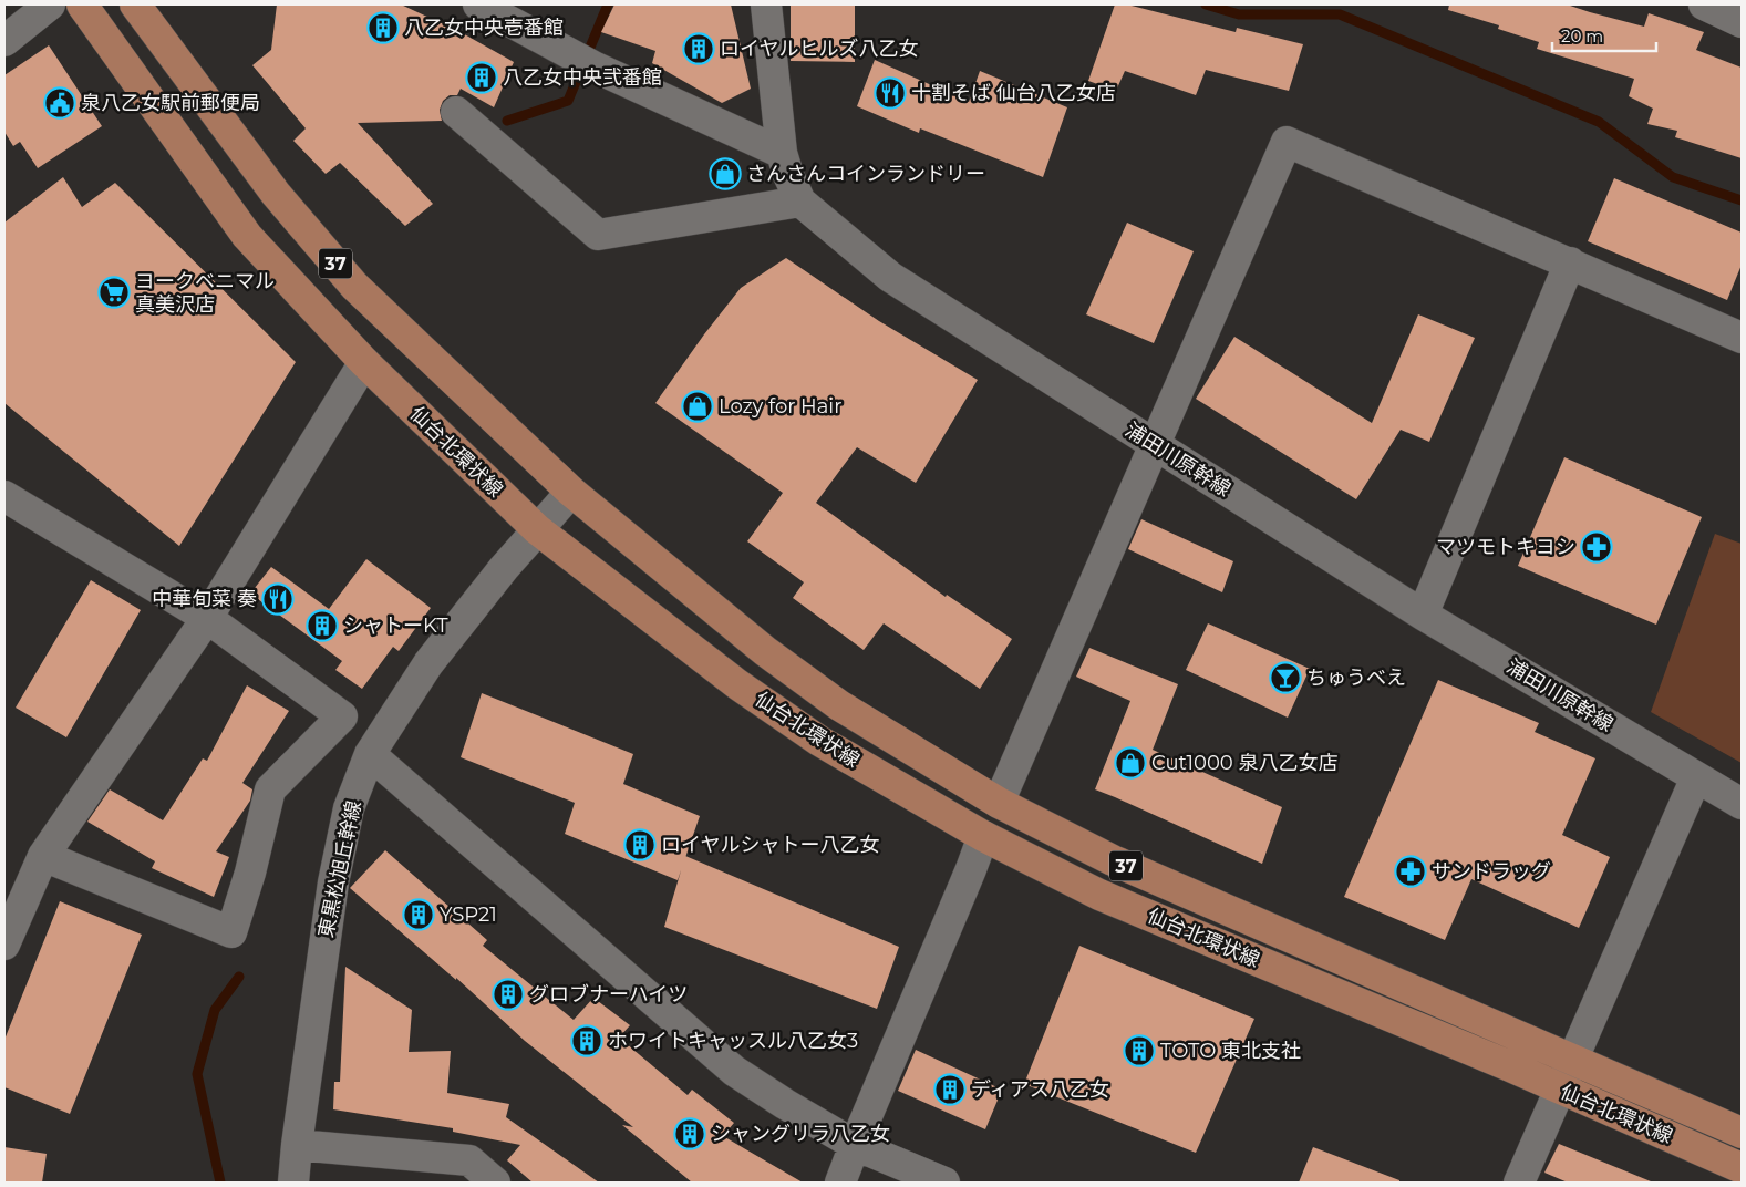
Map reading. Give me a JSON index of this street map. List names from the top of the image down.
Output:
{
  "streets": {
    "main road": ["37", "仙台北環状線"],
    "street": ["浦田川原幹線", "東黒松旭丘幹線"]
  },
  "crossings": [
    ["仙台北環状線", "東黒松旭丘幹線"]
  ],
  "places": {
    "building": [
      "八乙女中央壱番館",
      "ロイヤルヒルズ八乙女",
      "八乙女中央弐番館",
      "シャトーKT",
      "ロイヤルシャトー八乙女",
      "YSP21",
      "グロブナーハイツ",
      "ホワイトキャッスル八乙女3",
      "TOTO 東北支社",
      "ディアス八乙女",
      "シャングリラ八乙女"
    ],
    "restaurant": ["十割そば 仙台八乙女店", "中華旬菜 奏"],
    "public building": ["泉八乙女駅前郵便局"],
    "shop": ["さんさんコインランドリー", "Lozy for Hair", "Cut1000 泉八乙女店"],
    "supermarket": ["ヨークベニマル 真美沢店"],
    "pharmacy": ["マツモトキヨシ", "サンドラッグ"],
    "bar": ["ちゅうべえ"]
  },
  "scale_bar": "20 m"
}
